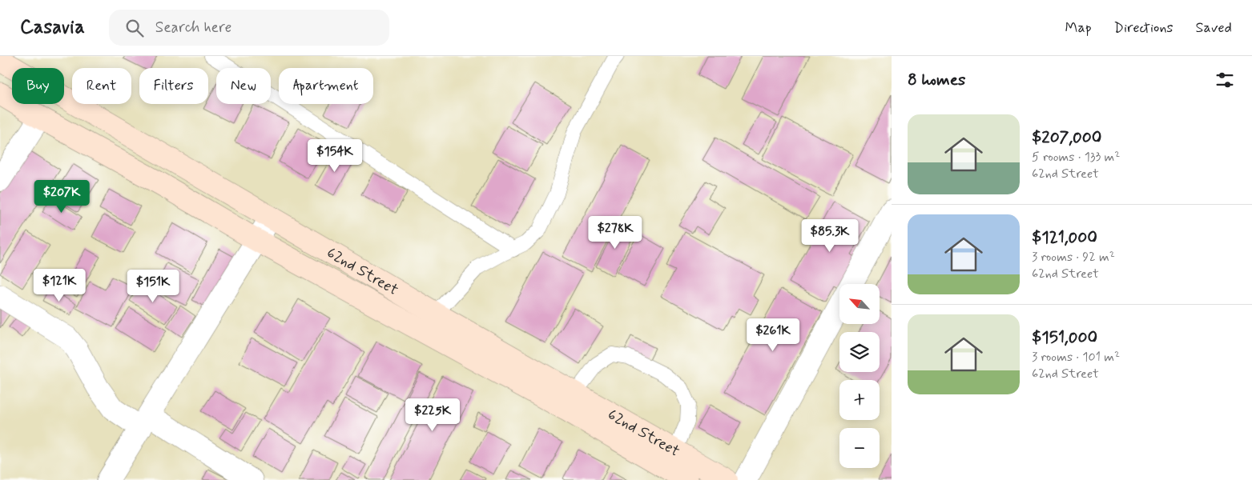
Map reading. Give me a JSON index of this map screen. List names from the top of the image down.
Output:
{
  "streets": {
    "main road": ["62nd Street"]
  },
  "north": "top left",
  "page": {
    "header": "Casavia",
    "search": "Search here",
    "nav": ["Map", "Directions", "Saved"],
    "heading": "8 homes",
    "chip": [
      "Buy",
      "Rent",
      "Filters",
      "New",
      "Apartment"
    ],
    "list": [
      {
        "name": "$207,000",
        "note": "5 rooms · 133 m² · 62nd Street"
      },
      {
        "name": "$121,000",
        "note": "3 rooms · 92 m² · 62nd Street"
      },
      {
        "name": "$151,000",
        "note": "3 rooms · 101 m² · 62nd Street"
      }
    ],
    "price": [
      "$154K",
      "$207K",
      "$278K",
      "$85.3K",
      "$121K",
      "$151K",
      "$261K",
      "$225K"
    ],
    "map_buttons": ["+", "−"]
  }
}
